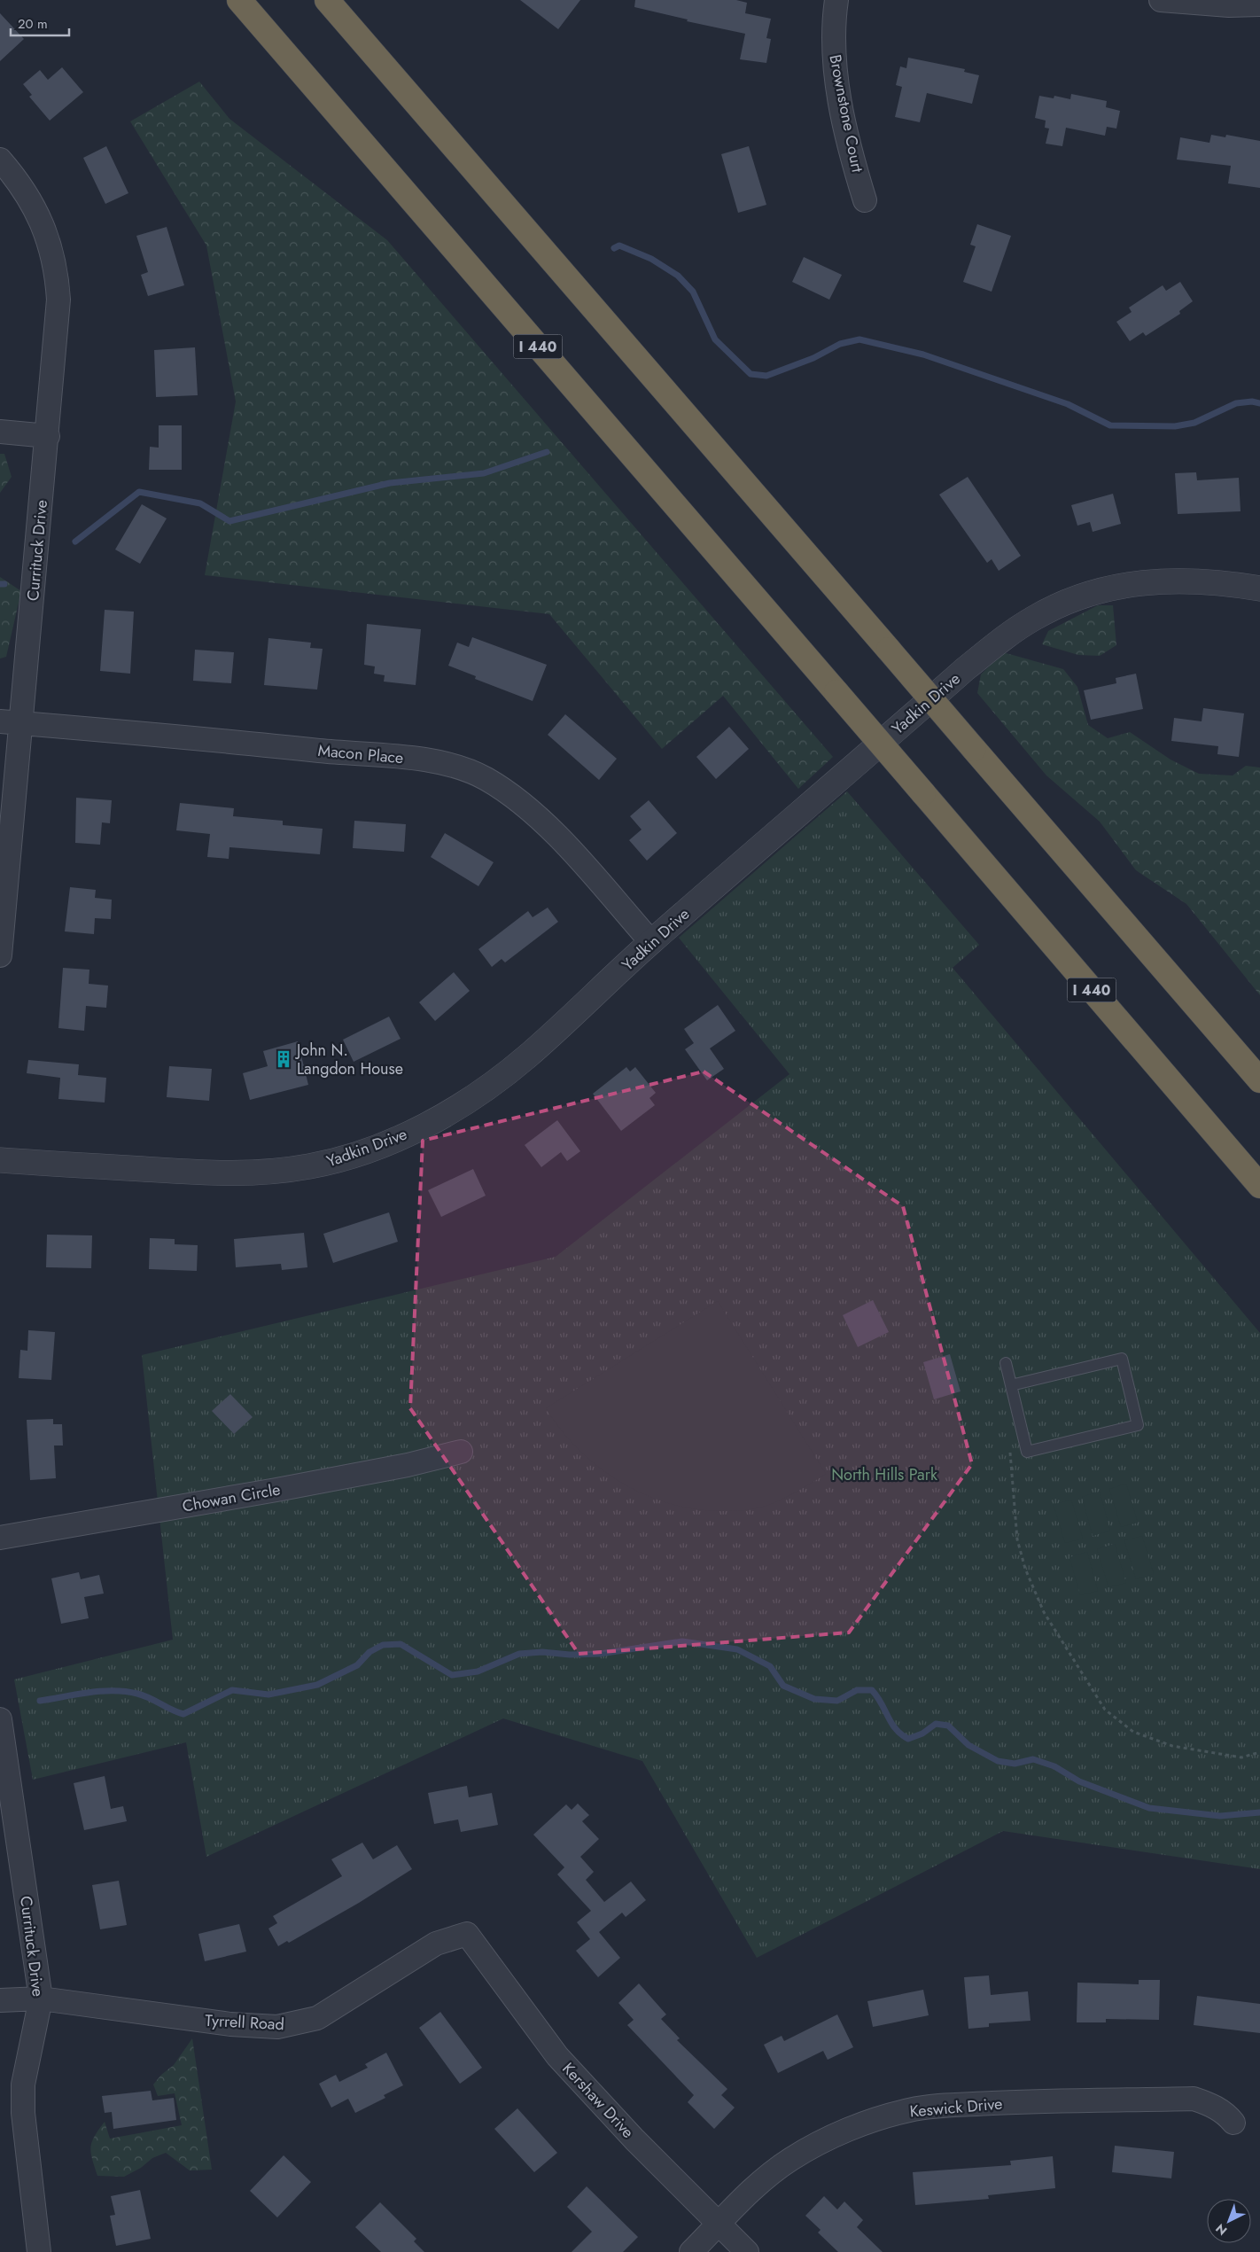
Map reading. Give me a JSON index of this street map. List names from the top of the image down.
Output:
{
  "streets": {
    "highway": ["I 440"],
    "street": [
      "Brownstone Court",
      "Currituck Drive",
      "Yadkin Drive",
      "Macon Place",
      "Chowan Circle",
      "Tyrrell Road",
      "Kershaw Drive",
      "Keswick Drive"
    ]
  },
  "crossings": [
    ["Currituck Drive", "Macon Place"],
    ["Currituck Drive", "Tyrrell Road"],
    ["Yadkin Drive", "Macon Place"],
    ["Tyrrell Road", "Kershaw Drive"],
    ["Kershaw Drive", "Keswick Drive"]
  ],
  "parks": ["North Hills Park"],
  "places": {
    "building": ["John N. Langdon House"]
  },
  "scale_bar": "20 m",
  "north": "bottom left"
}
